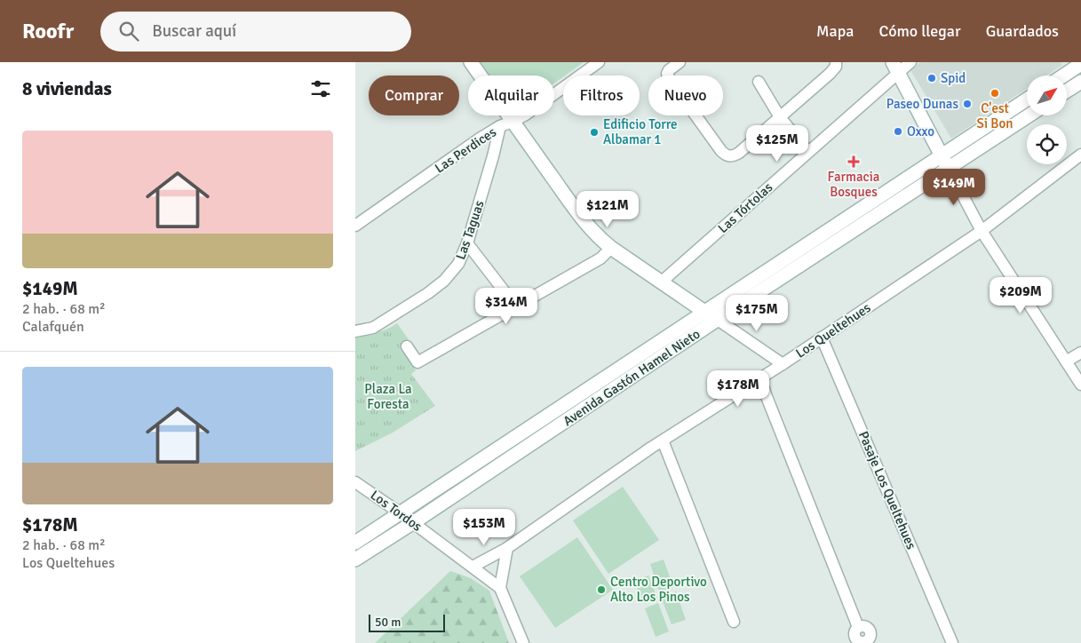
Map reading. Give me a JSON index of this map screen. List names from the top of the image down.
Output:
{
  "streets": {
    "main road": ["Avenida Gastón Hamel Nieto"],
    "street": [
      "Las Perdices",
      "Las Tórtolas",
      "Las Taguas",
      "Los Queltehues",
      "Pasaje Los Queltehues",
      "Los Tordos"
    ]
  },
  "crossings": [
    ["Las Perdices", "Las Taguas"],
    ["Los Queltehues", "Pasaje Los Queltehues"],
    ["Los Queltehues", "Los Tordos"],
    ["Avenida Gastón Hamel Nieto", "Los Tordos"]
  ],
  "parks": ["Plaza La Foresta"],
  "places": {
    "other": [
      "Spid",
      "C'est Si Bon",
      "Paseo Dunas",
      "Oxxo",
      "Edificio Torre Albamar 1",
      "Centro Deportivo Alto Los Pinos"
    ],
    "health": ["Farmacia Bosques"]
  },
  "scale_bar": "50 m",
  "north": "top right",
  "page": {
    "header": "Roofr",
    "search": "Buscar aquí",
    "nav": ["Mapa", "Cómo llegar", "Guardados"],
    "heading": "8 viviendas",
    "chip": [
      "Comprar",
      "Alquilar",
      "Filtros",
      "Nuevo"
    ],
    "list": [
      {
        "name": "$149M",
        "note": "2 hab. · 68 m² · Calafquén"
      },
      {
        "name": "$178M",
        "note": "2 hab. · 68 m² · Los Queltehues"
      }
    ],
    "price": [
      "$125M",
      "$149M",
      "$121M",
      "$209M",
      "$314M",
      "$175M",
      "$178M",
      "$153M"
    ],
    "scale": "50 m"
  }
}
